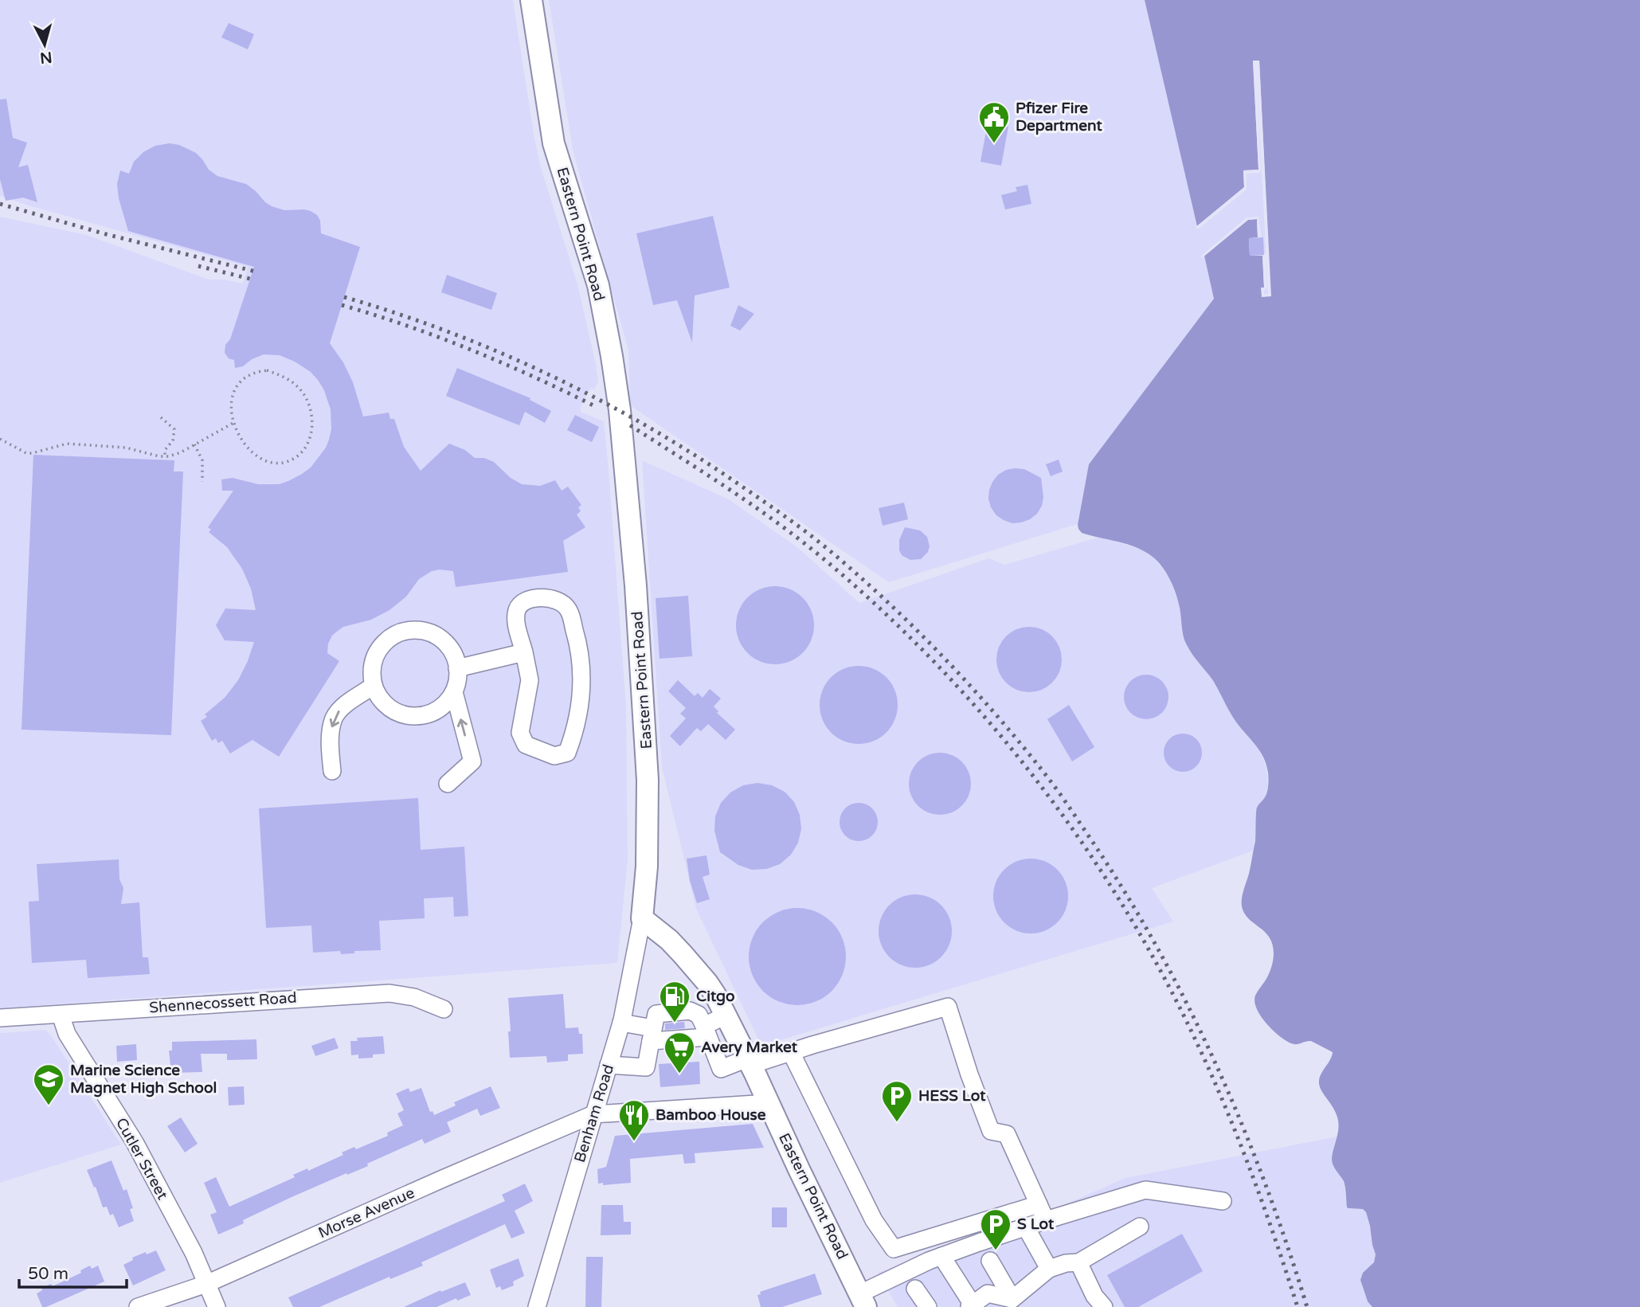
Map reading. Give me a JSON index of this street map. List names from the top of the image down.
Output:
{
  "streets": {
    "main road": ["Eastern Point Road"],
    "street": [
      "Shennecossett Road",
      "Benham Road",
      "Cutler Street",
      "Morse Avenue"
    ]
  },
  "crossings": [
    ["Eastern Point Road", "Benham Road"],
    ["Eastern Point Road", "Morse Avenue"],
    ["Shennecossett Road", "Cutler Street"],
    ["Benham Road", "Morse Avenue"],
    ["Cutler Street", "Morse Avenue"]
  ],
  "places": {
    "public building": ["Pfizer Fire Department"],
    "fuel station": ["Citgo"],
    "supermarket": ["Avery Market"],
    "school or university": ["Marine Science Magnet High School"],
    "parking": ["HESS Lot", "S Lot"],
    "restaurant": ["Bamboo House"]
  },
  "scale_bar": "50 m",
  "north": "bottom"
}
